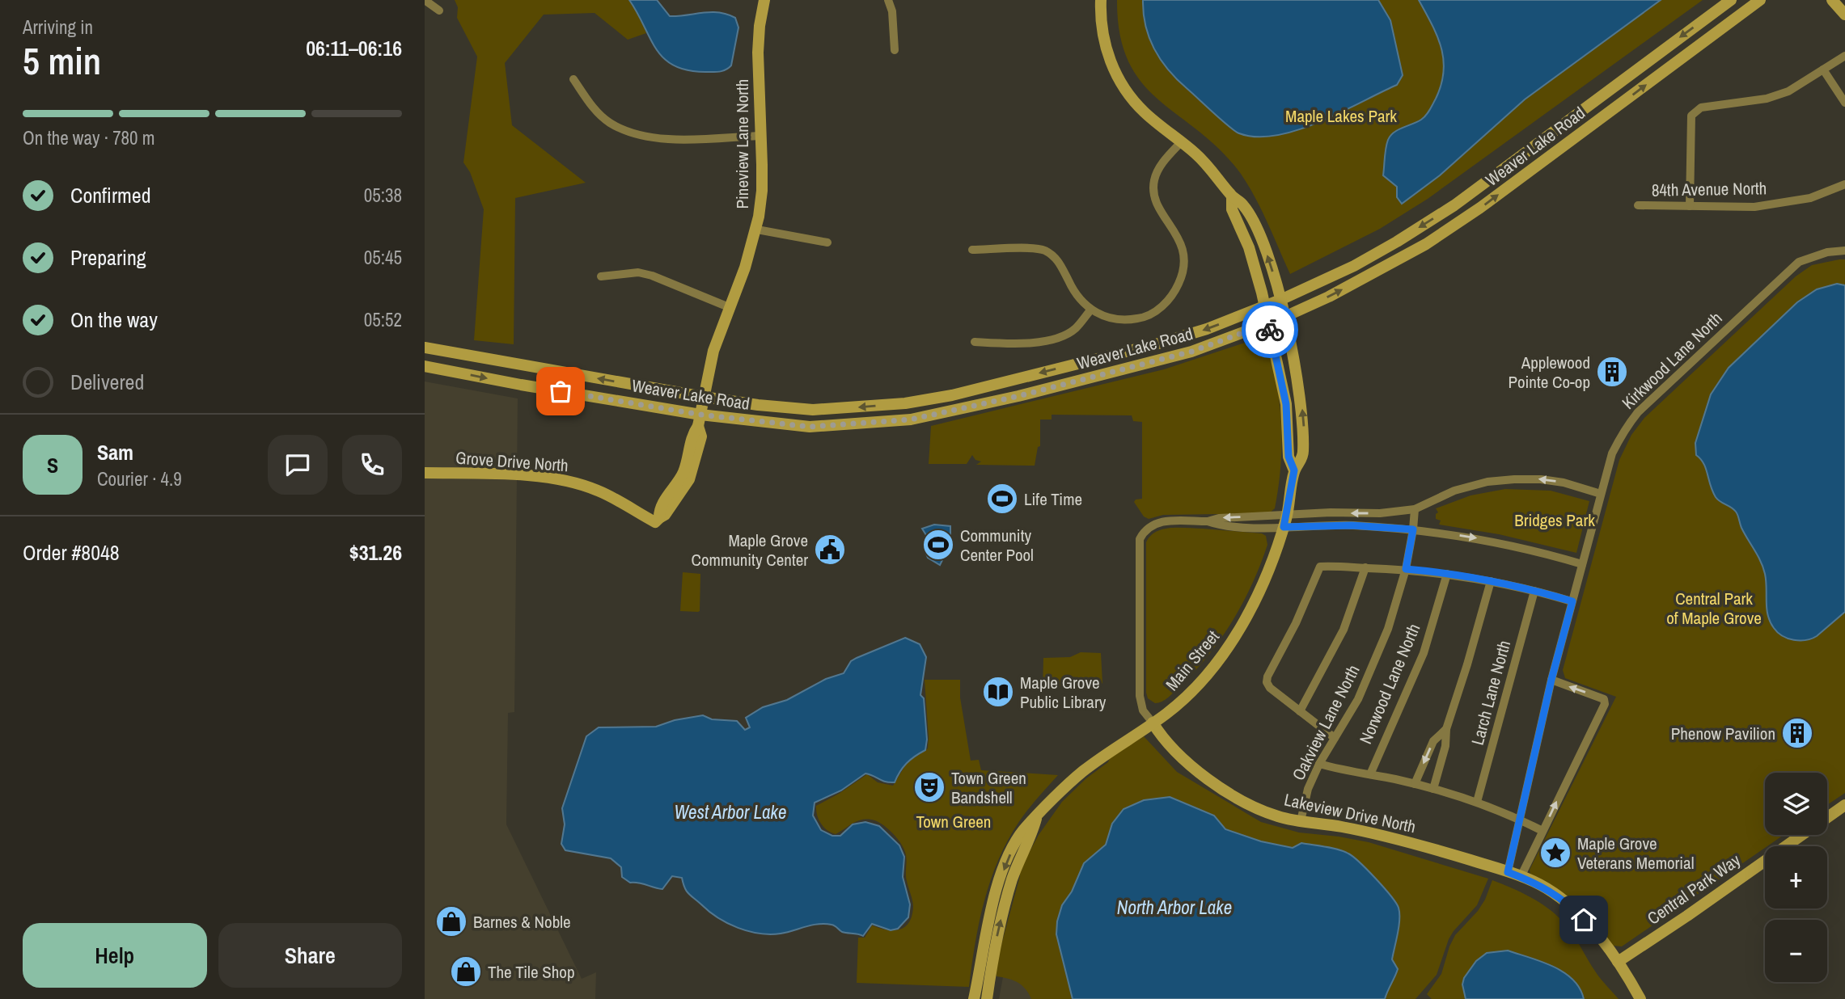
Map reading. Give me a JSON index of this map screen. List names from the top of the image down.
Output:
{
  "streets": {
    "street": [
      "Pineview Lane North",
      "Weaver Lake Road",
      "84th Avenue North",
      "Kirkwood Lane North",
      "Grove Drive North",
      "Main Street",
      "Norwood Lane North",
      "Larch Lane North",
      "Oakview Lane North",
      "Lakeview Drive North",
      "Central Park Way"
    ]
  },
  "crossings": [
    ["Pineview Lane North", "Weaver Lake Road"],
    ["Pineview Lane North", "Grove Drive North"],
    ["Weaver Lake Road", "Main Street"],
    ["Kirkwood Lane North", "Lakeview Drive North"],
    ["Main Street", "Lakeview Drive North"],
    ["Oakview Lane North", "Lakeview Drive North"],
    ["Lakeview Drive North", "Central Park Way"]
  ],
  "water": ["West Arbor Lake", "North Arbor Lake"],
  "parks": [
    "Maple Lakes Park",
    "Bridges Park",
    "Central Park of Maple Grove",
    "Town Green"
  ],
  "places": {
    "building": ["Applewood Pointe Co-op", "Phenow Pavilion"],
    "sports": ["Life Time", "Community Center Pool"],
    "public building": ["Maple Grove Community Center"],
    "library": ["Maple Grove Public Library"],
    "theatre": ["Town Green Bandshell"],
    "place": ["Maple Grove Veterans Memorial"],
    "shop": ["Barnes & Noble", "The Tile Shop"]
  },
  "page": {
    "heading": ["5 min", "Arriving in", "06:11–06:16"],
    "panel": [
      "Sam",
      "Courier · 4.9",
      "Order #8048",
      "$31.26"
    ],
    "bar": "On the way · 780 m",
    "list": [
      ["Confirmed", "05:38"],
      ["Preparing", "05:45"],
      ["On the way", "05:52"],
      "Delivered"
    ],
    "round": "S",
    "map_buttons": ["+", "−"],
    "buttons": ["Help", "Share"]
  }
}
